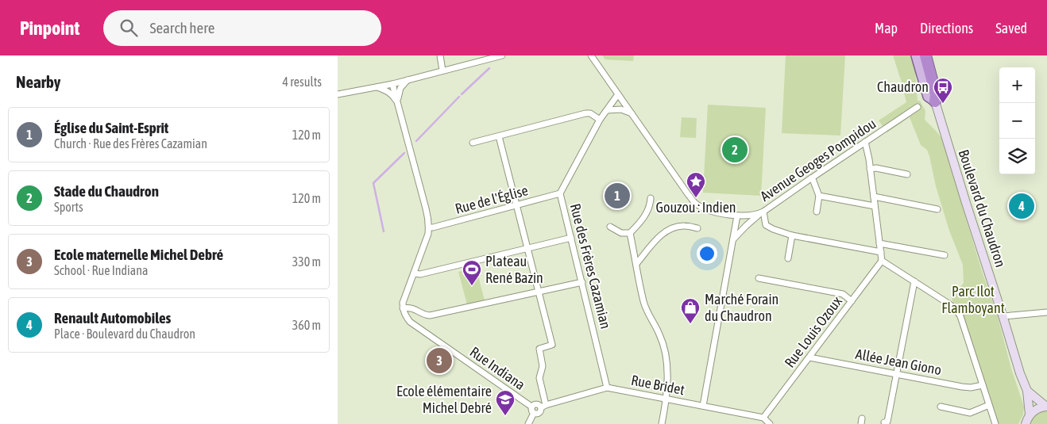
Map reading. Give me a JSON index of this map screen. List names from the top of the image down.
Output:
{
  "streets": {
    "main road": ["Boulevard du Chaudron"],
    "street": [
      "Avenue Geoges Pompidou",
      "Rue de l'Église",
      "Rue des Frères Cazamian",
      "Rue Louis Ozoux",
      "Allée Jean Giono",
      "Rue Indiana",
      "Rue Bridet"
    ]
  },
  "crossings": [
    ["Avenue Geoges Pompidou", "Rue des Frères Cazamian"],
    ["Rue de l'Église", "Rue des Frères Cazamian"],
    ["Rue des Frères Cazamian", "Rue Bridet"],
    ["Rue Louis Ozoux", "Allée Jean Giono"],
    ["Rue Louis Ozoux", "Rue Bridet"],
    ["Rue Indiana", "Rue Bridet"]
  ],
  "parks": ["Parc Ilot Flamboyant"],
  "places": {
    "bus stop": ["Chaudron"],
    "place": ["Gouzou : Indien"],
    "sports": ["Plateau René Bazin"],
    "shop": ["Marché Forain du Chaudron"],
    "school or university": ["Ecole élémentaire Michel Debré"]
  },
  "page": {
    "header": "Pinpoint",
    "search": "Search here",
    "nav": ["Map", "Directions", "Saved"],
    "heading": ["Nearby", "4 results"],
    "map_buttons": ["+", "−"],
    "list": [
      {
        "mark": "1",
        "name": "Église du Saint-Esprit",
        "note": "Church · Rue des Frères Cazamian",
        "value": "120 m"
      },
      {
        "mark": "2",
        "name": "Stade du Chaudron",
        "note": "Sports",
        "value": "120 m"
      },
      {
        "mark": "3",
        "name": "Ecole maternelle Michel Debré",
        "note": "School · Rue Indiana",
        "value": "330 m"
      },
      {
        "mark": "4",
        "name": "Renault Automobiles",
        "note": "Place · Boulevard du Chaudron",
        "value": "360 m"
      }
    ],
    "pins": [
      "2",
      "1",
      "4",
      "3"
    ]
  }
}
